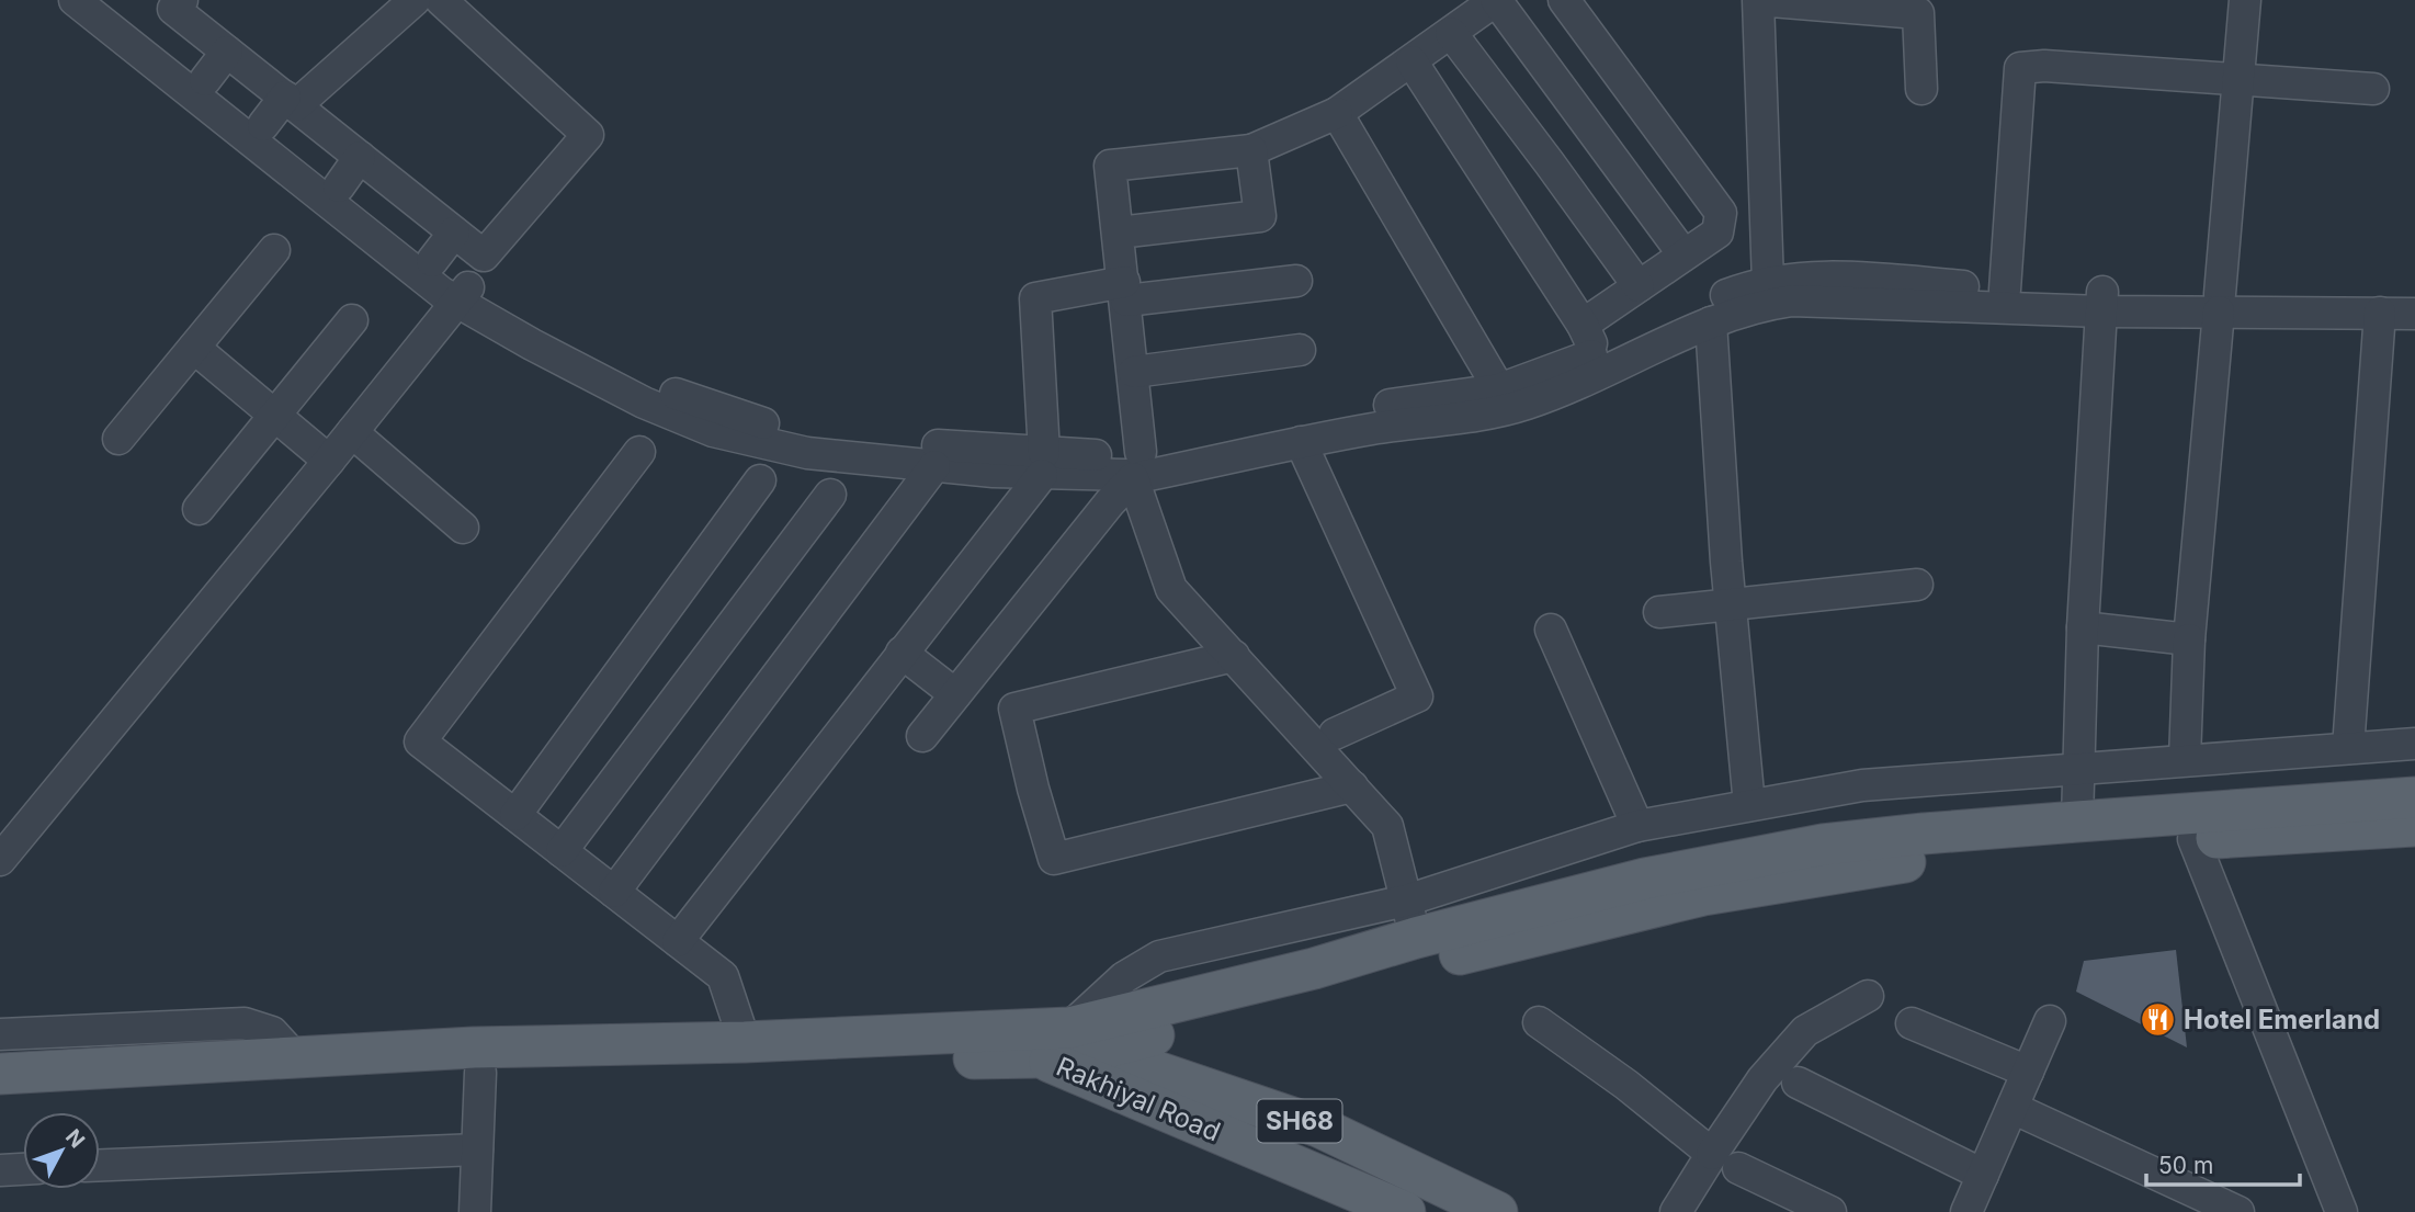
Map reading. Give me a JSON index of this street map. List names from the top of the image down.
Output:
{
  "streets": {
    "main road": ["Rakhiyal Road", "SH68"]
  },
  "places": {
    "restaurant": ["Hotel Emerland"]
  },
  "scale_bar": "50 m",
  "north": "top right"
}
